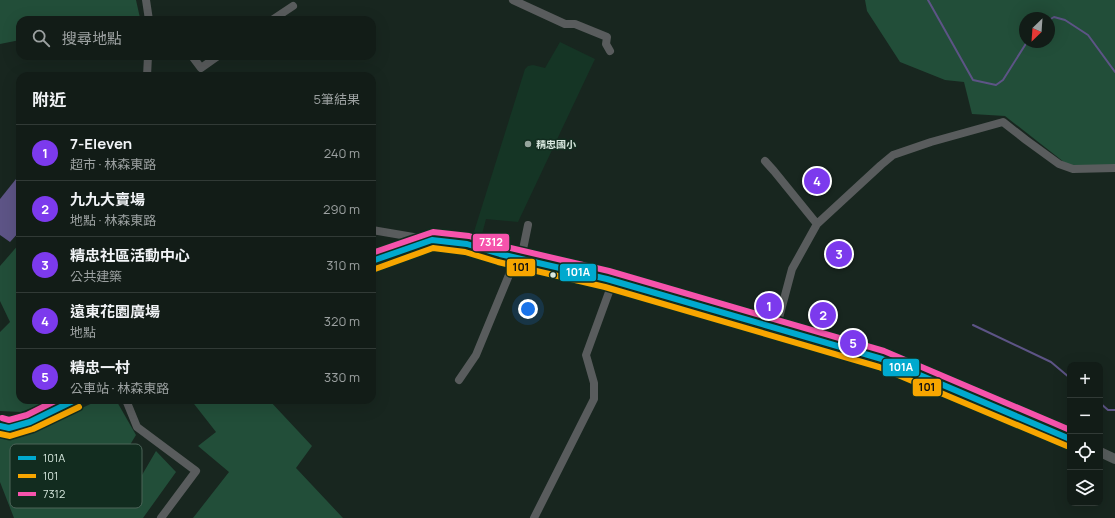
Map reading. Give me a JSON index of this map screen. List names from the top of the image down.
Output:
{
  "places": ["精忠國小"],
  "lines": ["transit line 7312", "transit line 101A", "transit line 101"],
  "legend": ["101A", "101", "7312"],
  "north": "bottom left",
  "page": {
    "search": "搜尋地點",
    "heading": ["附近", "5筆結果"],
    "list": [
      {
        "mark": "1",
        "name": "7-Eleven",
        "note": "超市 · 林森東路",
        "value": "240 m"
      },
      {
        "mark": "2",
        "name": "九九大賣場",
        "note": "地點 · 林森東路",
        "value": "290 m"
      },
      {
        "mark": "3",
        "name": "精忠社區活動中心",
        "note": "公共建築",
        "value": "310 m"
      },
      {
        "mark": "4",
        "name": "遠東花園廣場",
        "note": "地點",
        "value": "320 m"
      },
      {
        "mark": "5",
        "name": "精忠一村",
        "note": "公車站 · 林森東路",
        "value": "330 m"
      }
    ],
    "pins": [
      "4",
      "3",
      "1",
      "2",
      "5"
    ],
    "map_buttons": ["+", "−"]
  }
}
